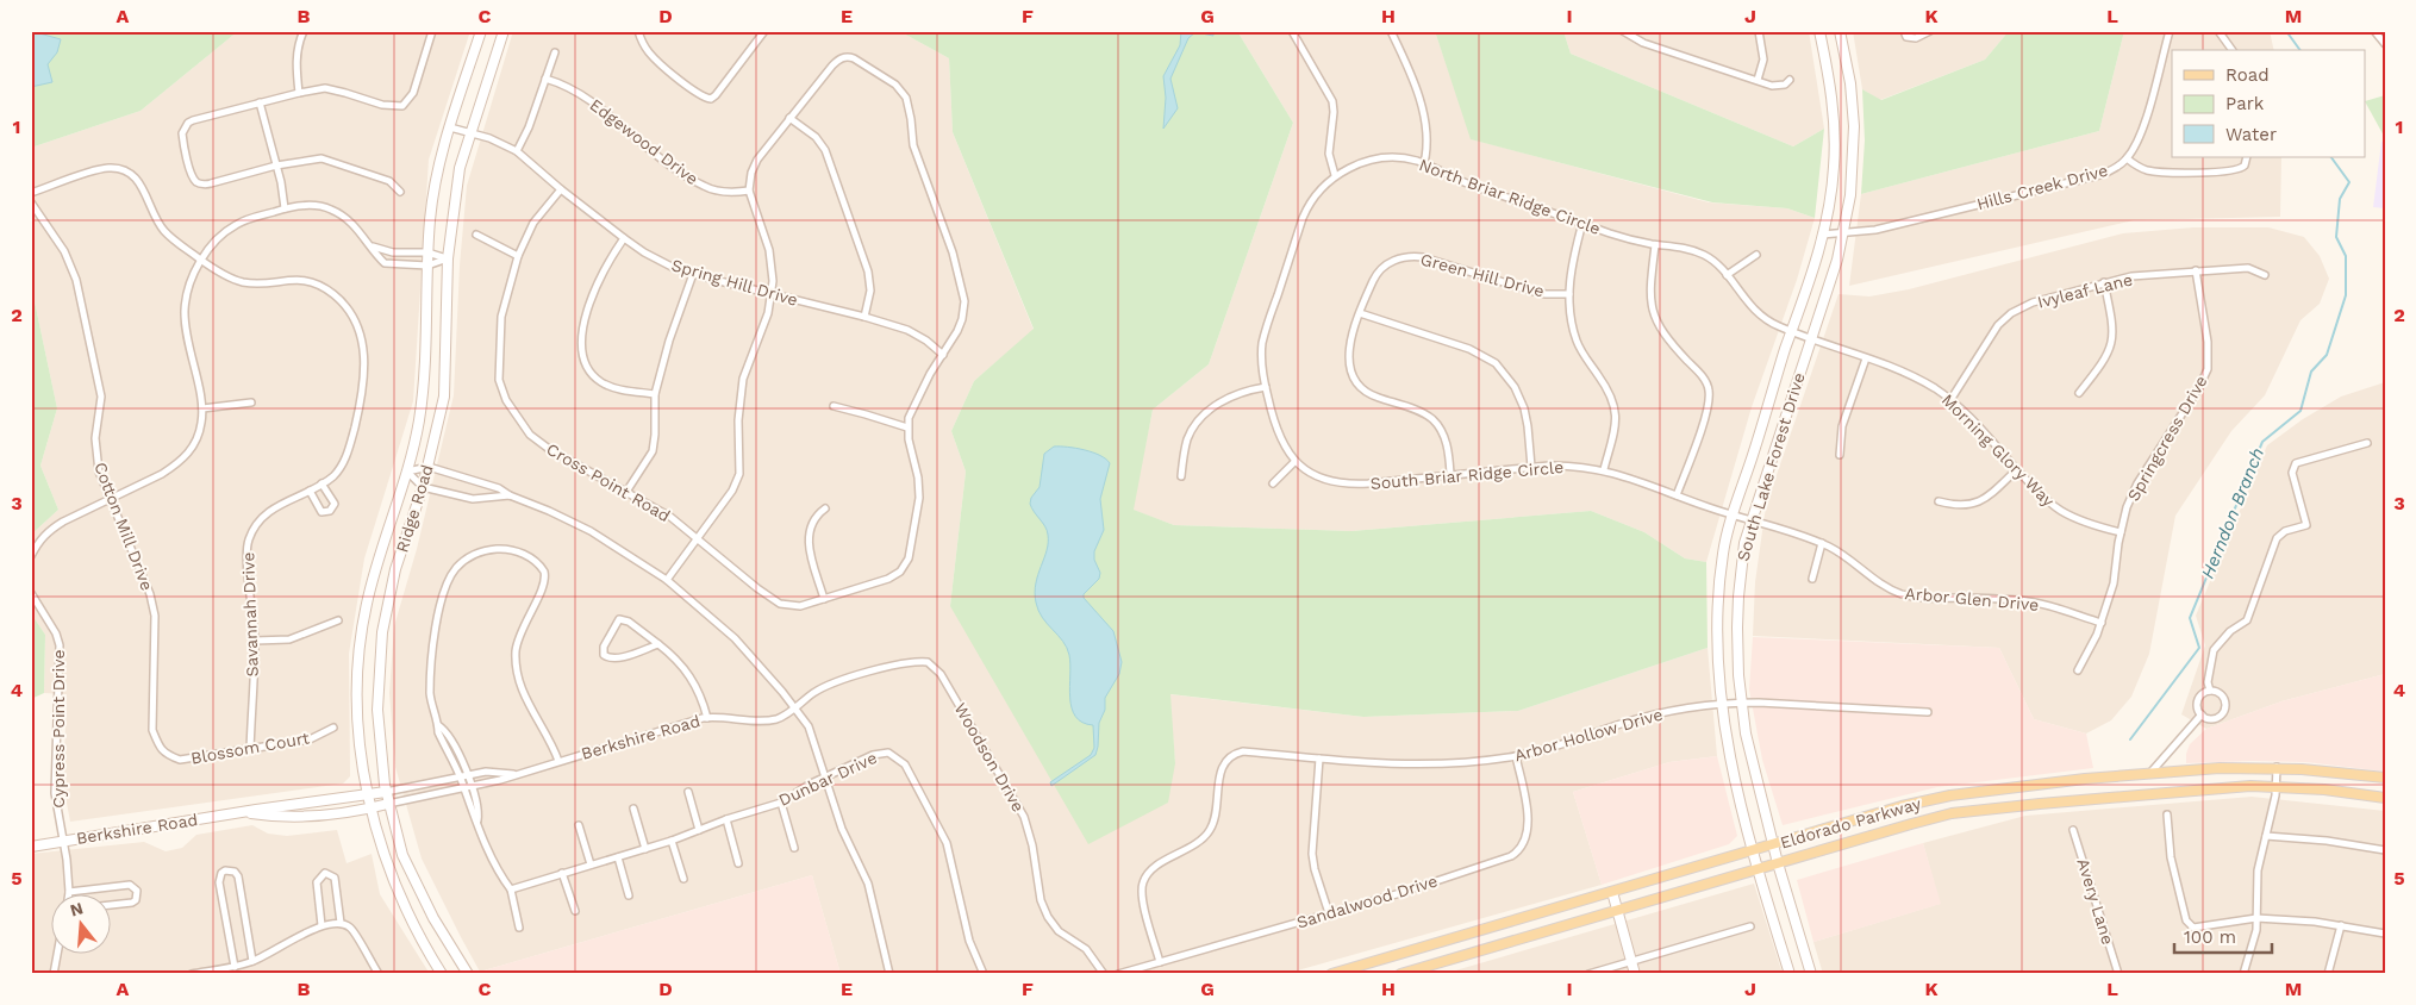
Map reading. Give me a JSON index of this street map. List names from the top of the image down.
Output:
{
  "streets": {
    "main road": [
      "South Lake Forest Drive",
      "Ridge Road",
      "Berkshire Road",
      "Eldorado Parkway"
    ],
    "street": [
      "Edgewood Drive",
      "Hills Creek Drive",
      "North Briar Ridge Circle",
      "Green Hill Drive",
      "Spring Hill Drive",
      "Ivyleaf Lane",
      "Springcress Drive",
      "Morning Glory Way",
      "South Briar Ridge Circle",
      "Cross Point Road",
      "Cotton Mill Drive",
      "Arbor Glen Drive",
      "Savannah Drive",
      "Cypress Point Drive",
      "Arbor Hollow Drive",
      "Blossom Court",
      "Woodson Drive",
      "Dunbar Drive",
      "Sandalwood Drive",
      "Avery Lane"
    ]
  },
  "crossings": [
    ["Hills Creek Drive", "South Lake Forest Drive"],
    ["North Briar Ridge Circle", "Morning Glory Way"],
    ["North Briar Ridge Circle", "South Lake Forest Drive"],
    ["North Briar Ridge Circle", "South Briar Ridge Circle"],
    ["Green Hill Drive", "South Briar Ridge Circle"],
    ["Spring Hill Drive", "Cross Point Road"],
    ["Spring Hill Drive", "Ridge Road"],
    ["Ivyleaf Lane", "Springcress Drive"],
    ["Ivyleaf Lane", "Morning Glory Way"],
    ["Springcress Drive", "Morning Glory Way"],
    ["Springcress Drive", "Arbor Glen Drive"],
    ["Morning Glory Way", "South Lake Forest Drive"],
    ["South Lake Forest Drive", "South Briar Ridge Circle"],
    ["South Lake Forest Drive", "Arbor Glen Drive"],
    ["South Lake Forest Drive", "Arbor Hollow Drive"],
    ["South Lake Forest Drive", "Eldorado Parkway"],
    ["South Briar Ridge Circle", "Arbor Glen Drive"],
    ["Ridge Road", "Berkshire Road"],
    ["Cotton Mill Drive", "Blossom Court"],
    ["Savannah Drive", "Blossom Court"],
    ["Cypress Point Drive", "Berkshire Road"],
    ["Arbor Hollow Drive", "Sandalwood Drive"],
    ["Berkshire Road", "Woodson Drive"]
  ],
  "water": ["Herndon Branch"],
  "legend": ["Road", "Park", "Water"],
  "scale_bar": "100 m",
  "north": "top",
  "grid": {
    "columns": [
      "A",
      "B",
      "C",
      "D",
      "E",
      "F",
      "G",
      "H",
      "I",
      "J",
      "K",
      "L",
      "M"
    ],
    "rows": [
      "1",
      "2",
      "3",
      "4",
      "5"
    ]
  }
}
